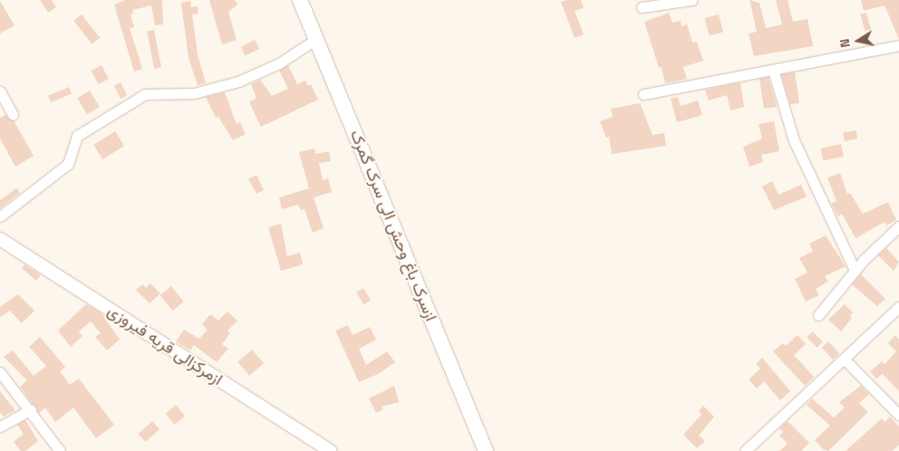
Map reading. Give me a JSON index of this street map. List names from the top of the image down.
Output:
{
  "streets": {
    "main road": ["ازسرک باغ وحش الی سرک گمرک"],
    "street": ["ازمرکزالی قریه فیروزی"]
  },
  "north": "left"
}
